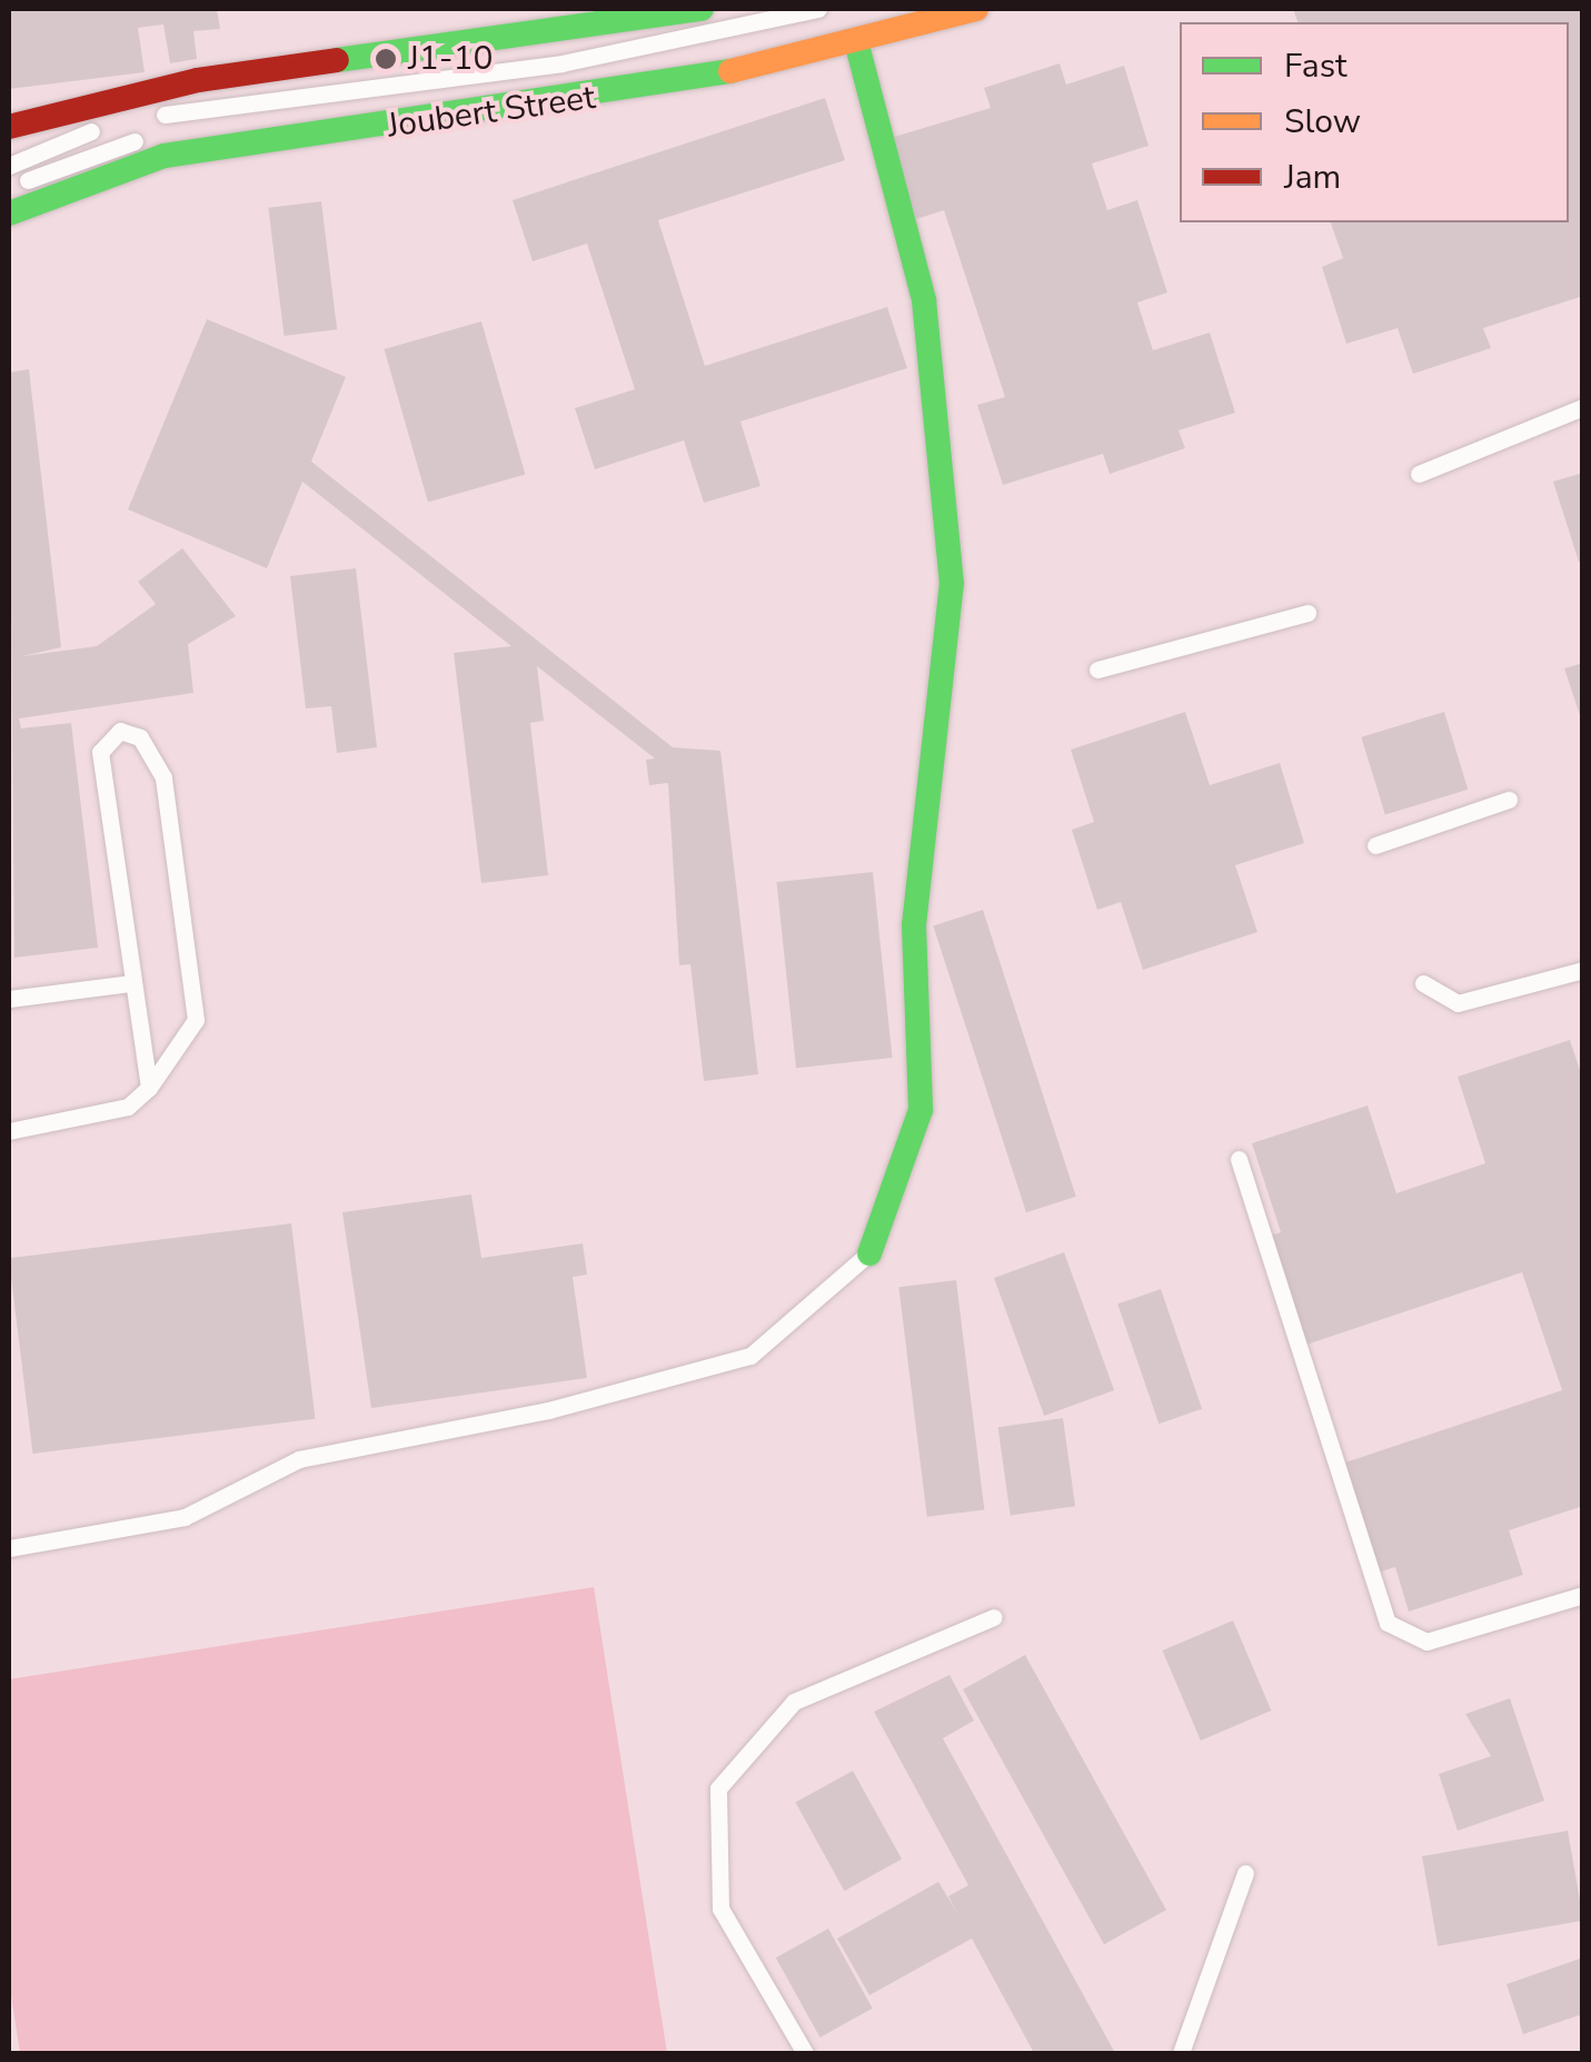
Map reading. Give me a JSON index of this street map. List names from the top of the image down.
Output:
{
  "streets": {
    "main road": ["Joubert Street"]
  },
  "places": ["J1-10"],
  "legend": ["Fast", "Slow", "Jam"]
}
